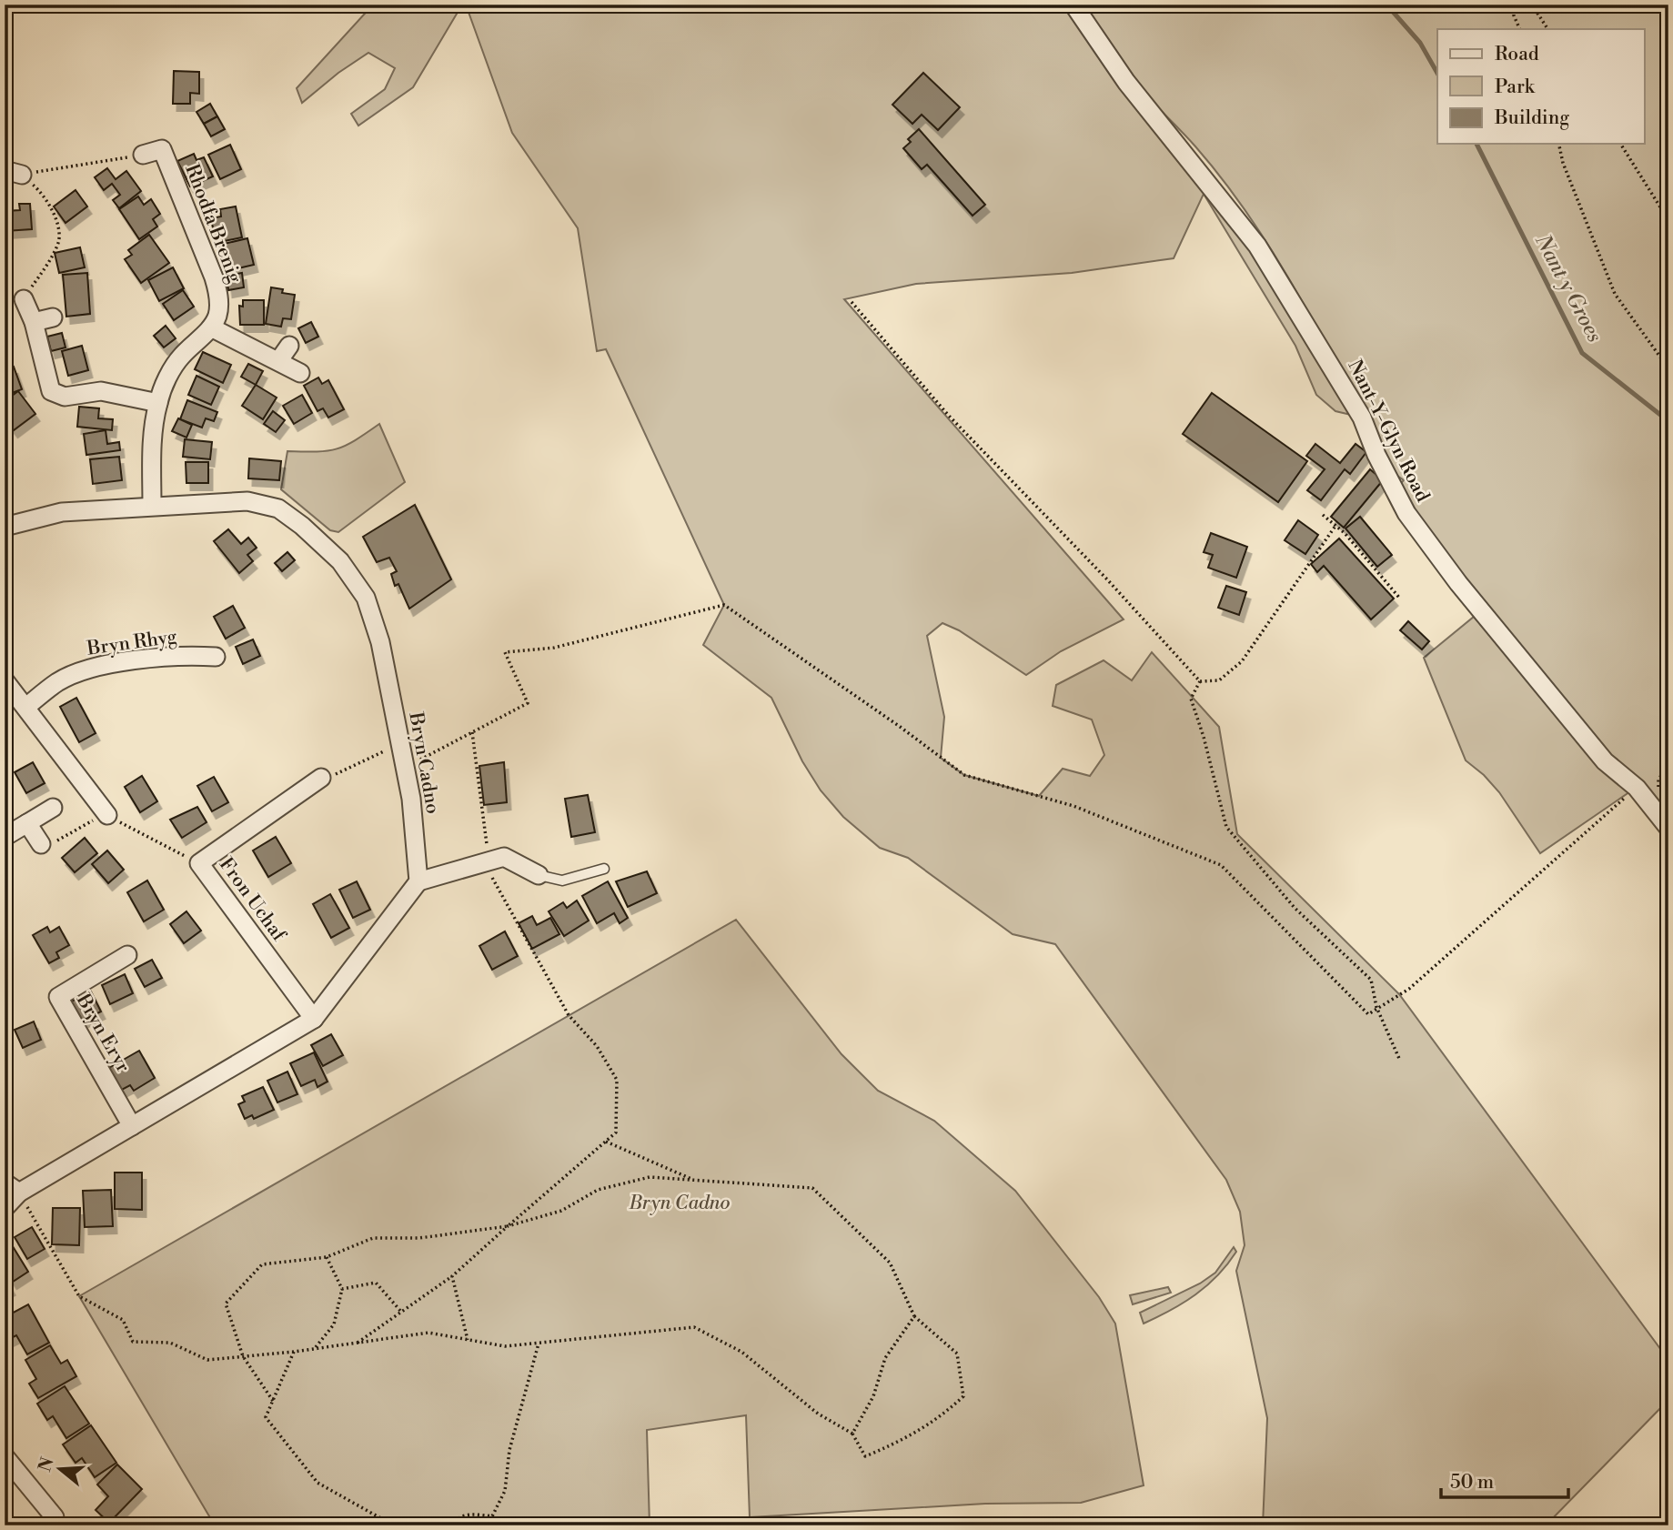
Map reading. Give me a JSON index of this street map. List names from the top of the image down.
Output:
{
  "streets": {
    "street": [
      "Rhodfa Brenig",
      "Nant-Y-Glyn Road",
      "Bryn Rhyg",
      "Bryn Cadno",
      "Fron Uchaf",
      "Bryn Eryr"
    ]
  },
  "water": ["Nant y Groes"],
  "parks": ["Bryn Cadno"],
  "legend": ["Road", "Park", "Building"],
  "scale_bar": "50 m",
  "north": "left"
}
